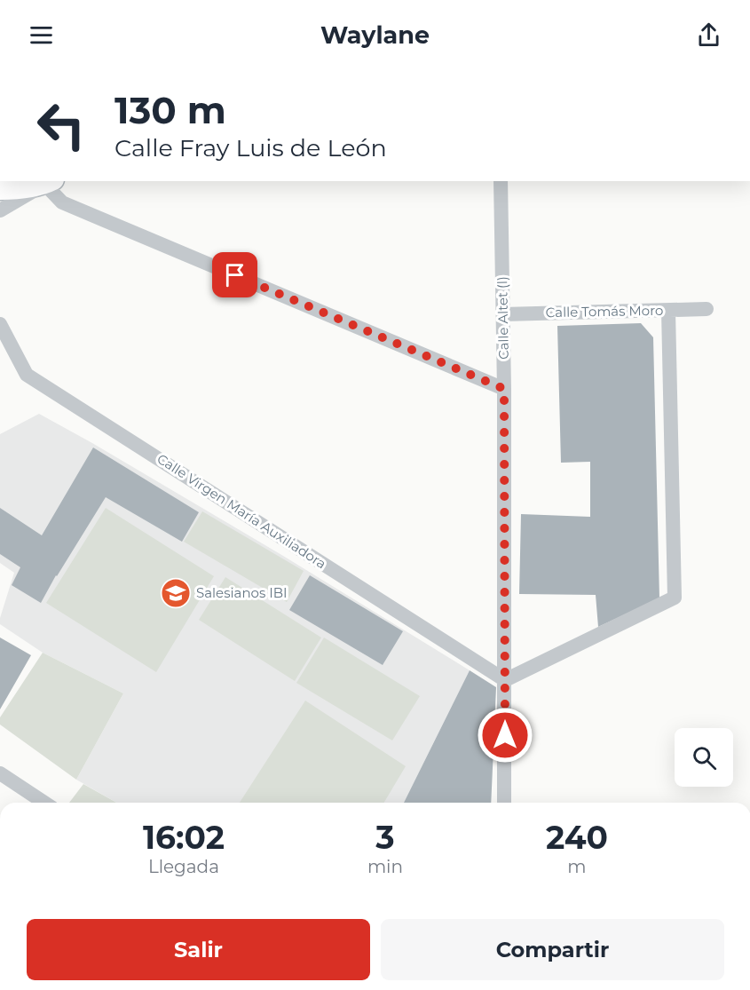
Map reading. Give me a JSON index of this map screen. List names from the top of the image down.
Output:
{
  "streets": {
    "street": ["Calle Tomás Moro", "Calle Altet (l)", "Calle Virgen María Auxiliadora"]
  },
  "crossings": [
    ["Calle Tomás Moro", "Calle Altet (l)"],
    ["Calle Altet (l)", "Calle Virgen María Auxiliadora"]
  ],
  "places": {
    "school or university": ["Salesianos IBI"]
  },
  "page": {
    "header": "Waylane",
    "turn": ["130 m", "Calle Fray Luis de León"],
    "eta": [
      "16:02",
      "Llegada",
      "3",
      "min",
      "240",
      "m"
    ],
    "buttons": ["Salir", "Compartir"]
  }
}
